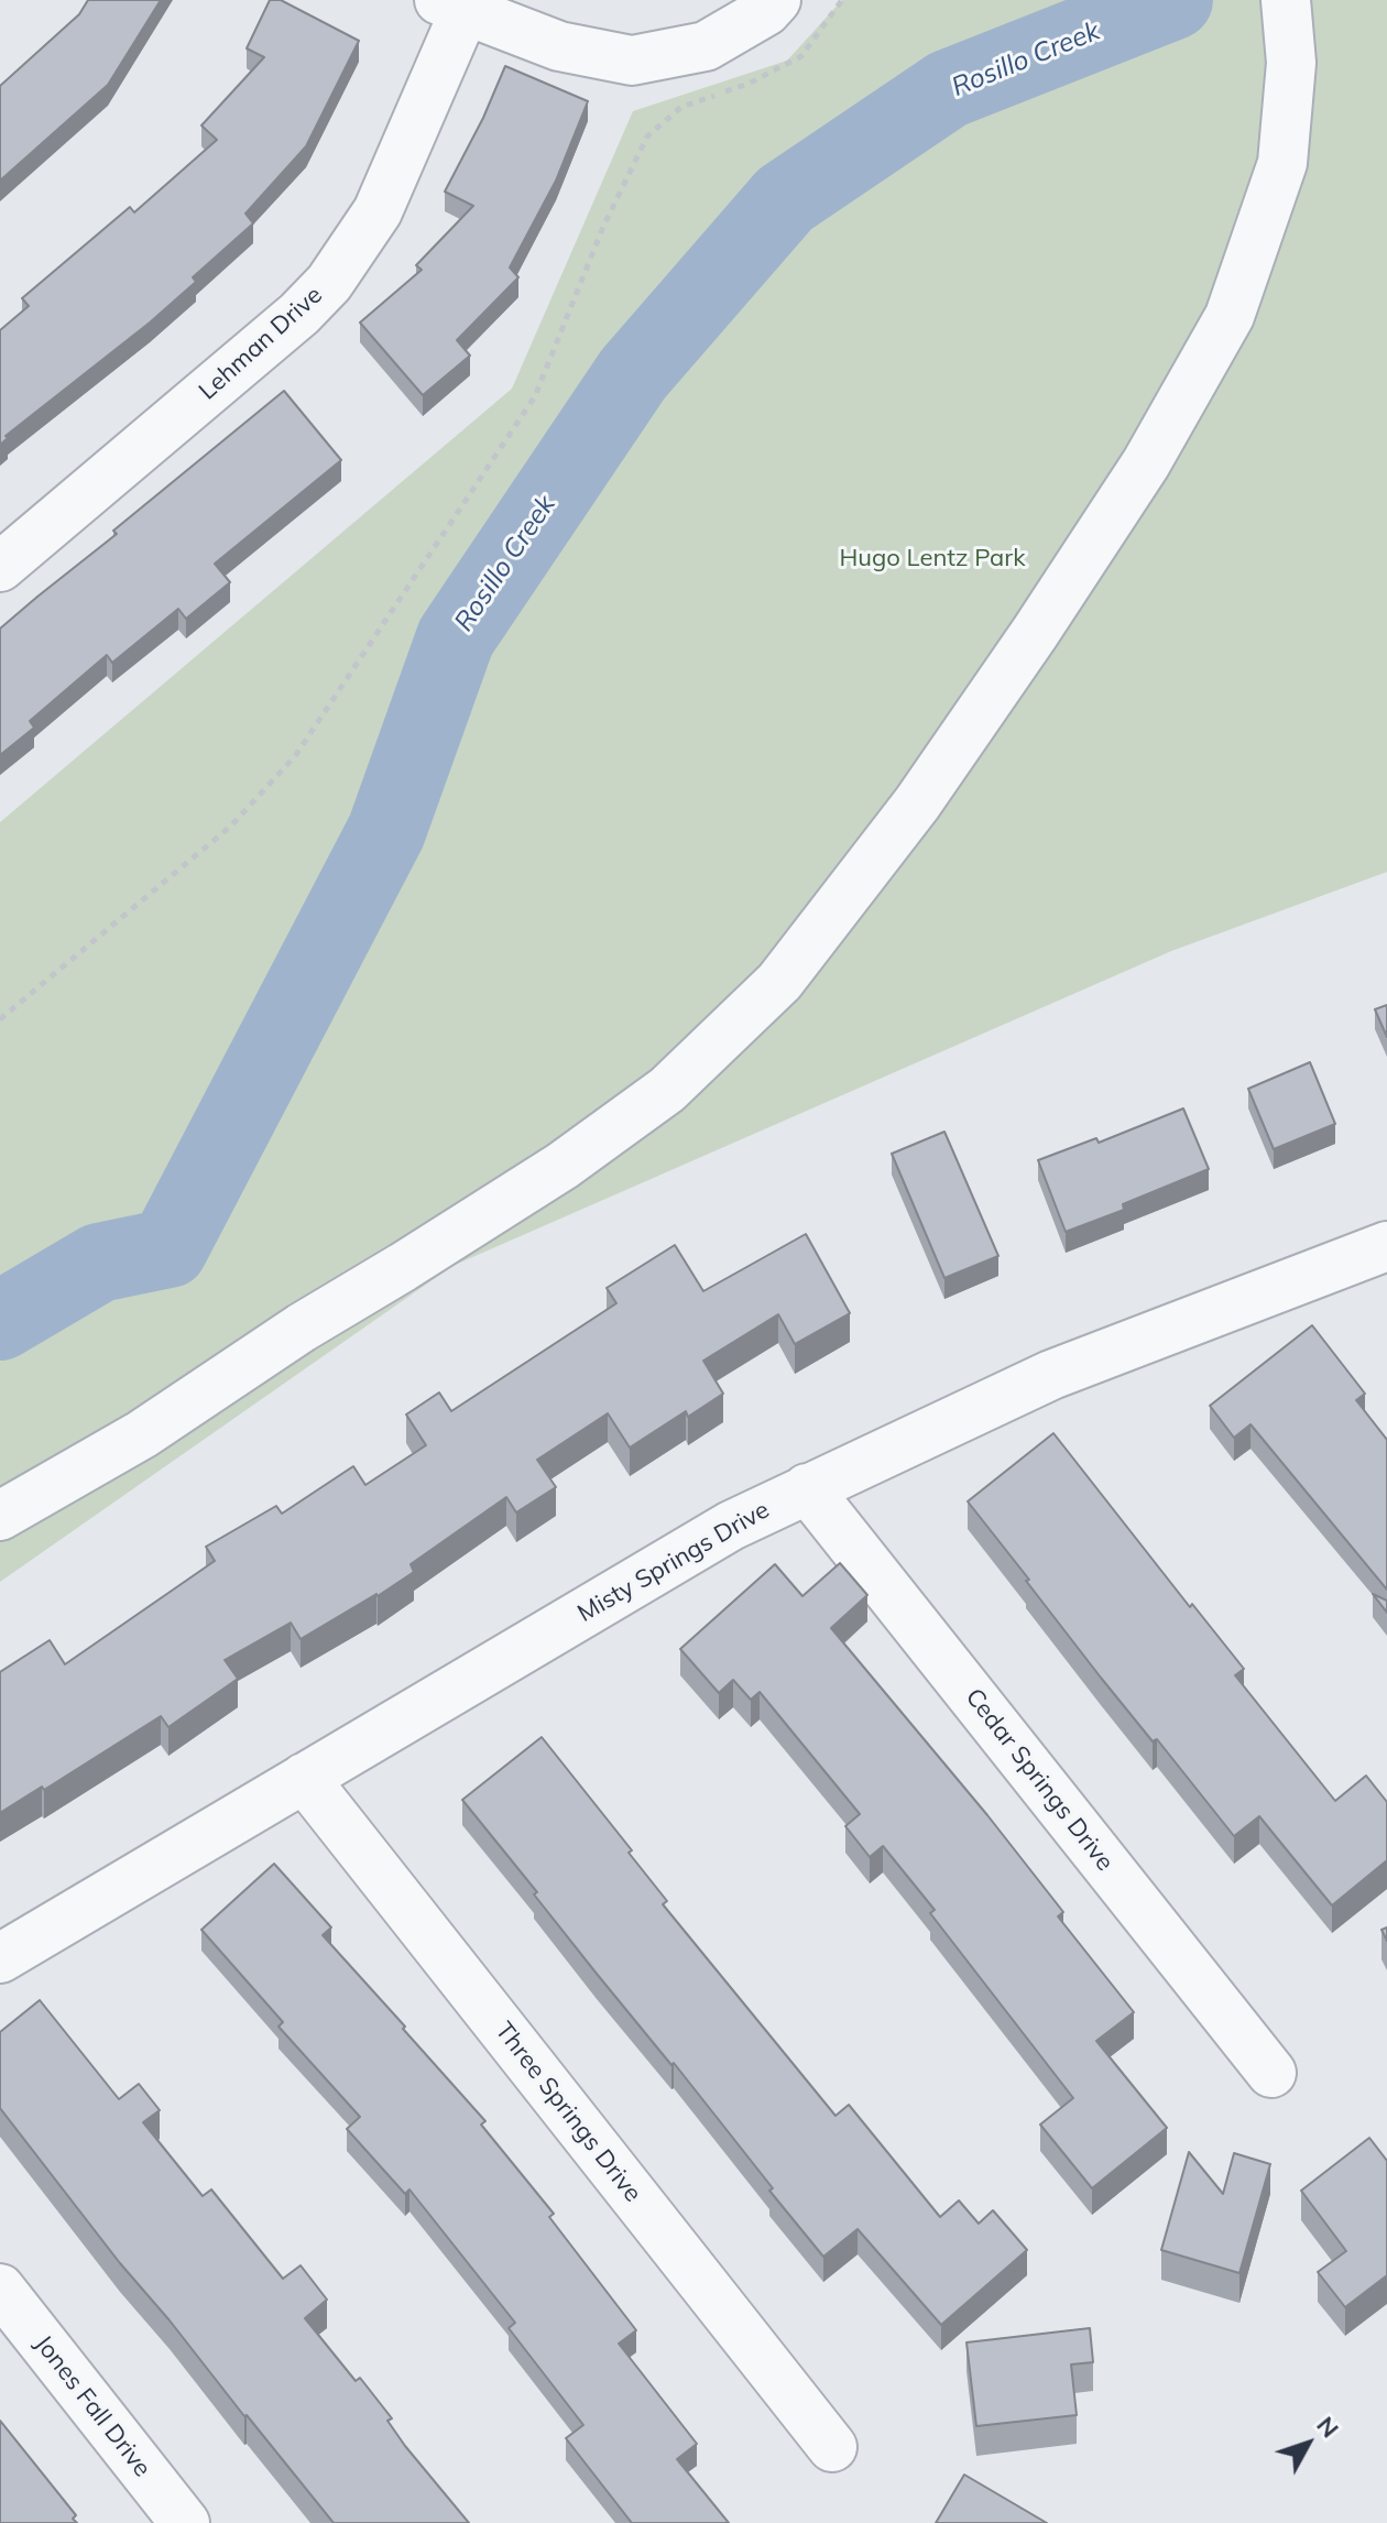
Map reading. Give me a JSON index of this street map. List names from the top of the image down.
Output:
{
  "streets": {
    "street": [
      "Lehman Drive",
      "Misty Springs Drive",
      "Cedar Springs Drive",
      "Three Springs Drive",
      "Jones Fall Drive"
    ]
  },
  "crossings": [
    ["Misty Springs Drive", "Cedar Springs Drive"],
    ["Misty Springs Drive", "Three Springs Drive"]
  ],
  "water": ["Rosillo Creek"],
  "parks": ["Hugo Lentz Park"],
  "north": "top right"
}
